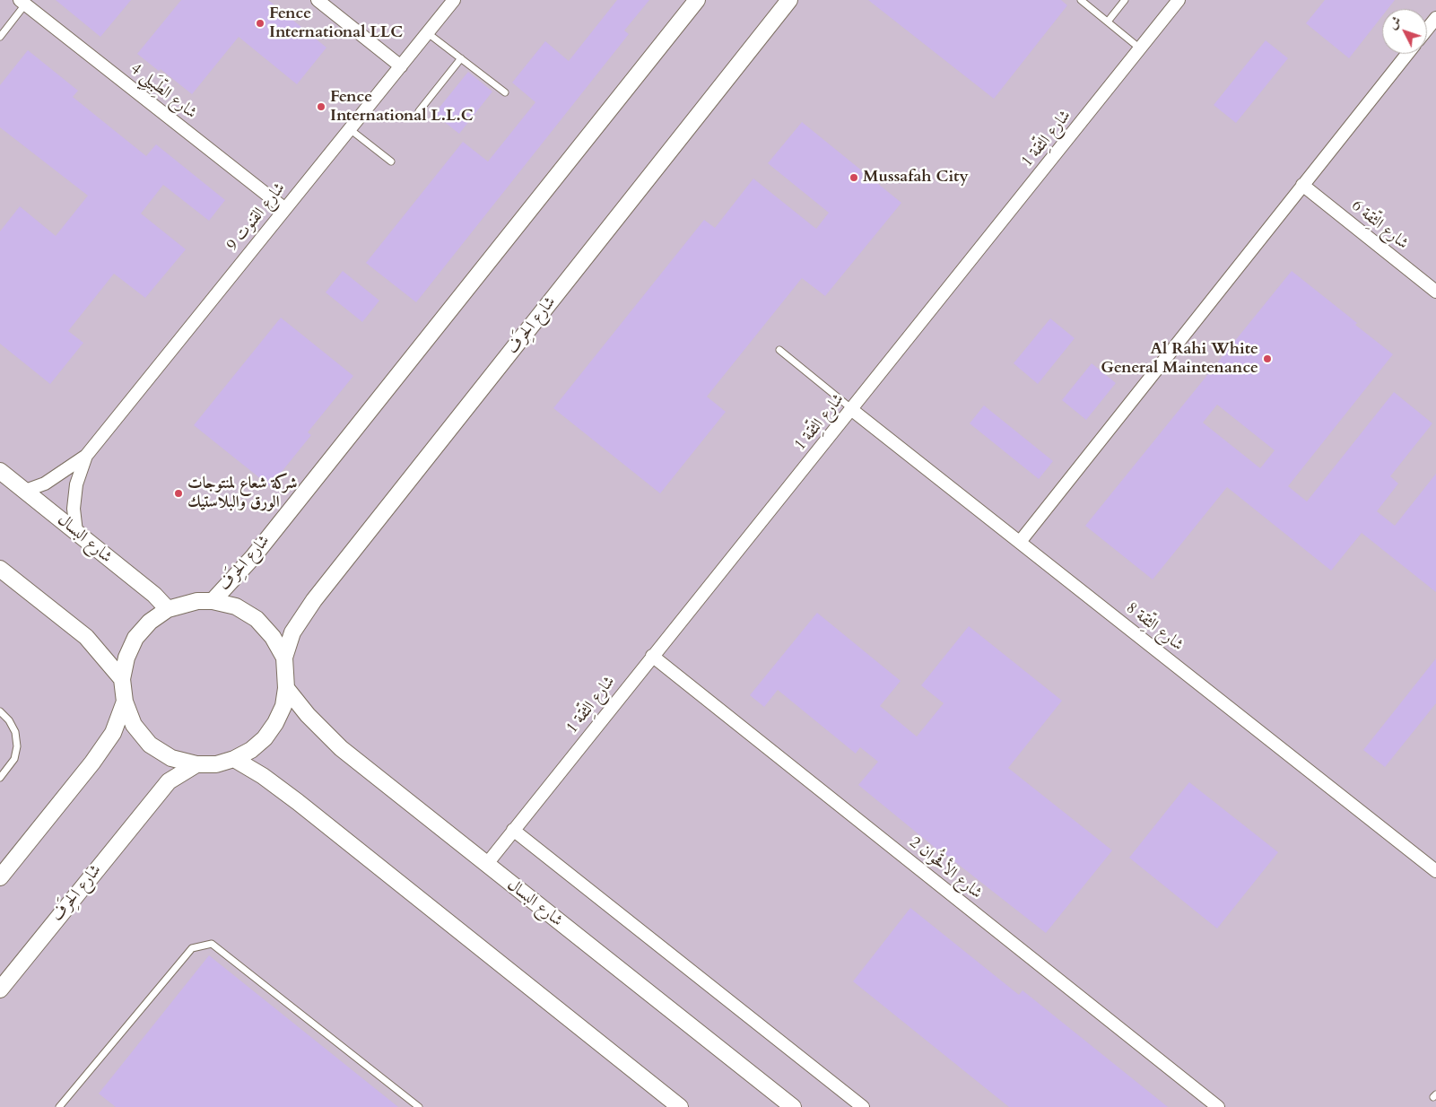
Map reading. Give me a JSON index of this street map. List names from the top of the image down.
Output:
{
  "streets": {
    "street": [
      "شارع الطِّبَيلِي 4",
      "شارع الثِّقة 1",
      "شارع القنوت 9",
      "شارع الثِّقة 6",
      "شارع الحِرَف",
      "شارع البسال",
      "شارع الثِّقة 8",
      "شارع الأقحُوان 2"
    ]
  },
  "crossings": [
    ["شارع الطِّبَيلِي 4", "شارع القنوت 9"],
    ["شارع الثِّقة 1", "شارع البسال"],
    ["شارع الثِّقة 1", "شارع الثِّقة 8"],
    ["شارع الثِّقة 1", "شارع الأقحُوان 2"],
    ["شارع القنوت 9", "شارع البسال"]
  ],
  "places": [
    "Fence International LLC",
    "Fence International L.L.C",
    "Mussafah City",
    "Al Rahi White General Maintenance",
    "شركة شعاع لمنتوجات الورق والبلاستيك"
  ],
  "north": "top left"
}
